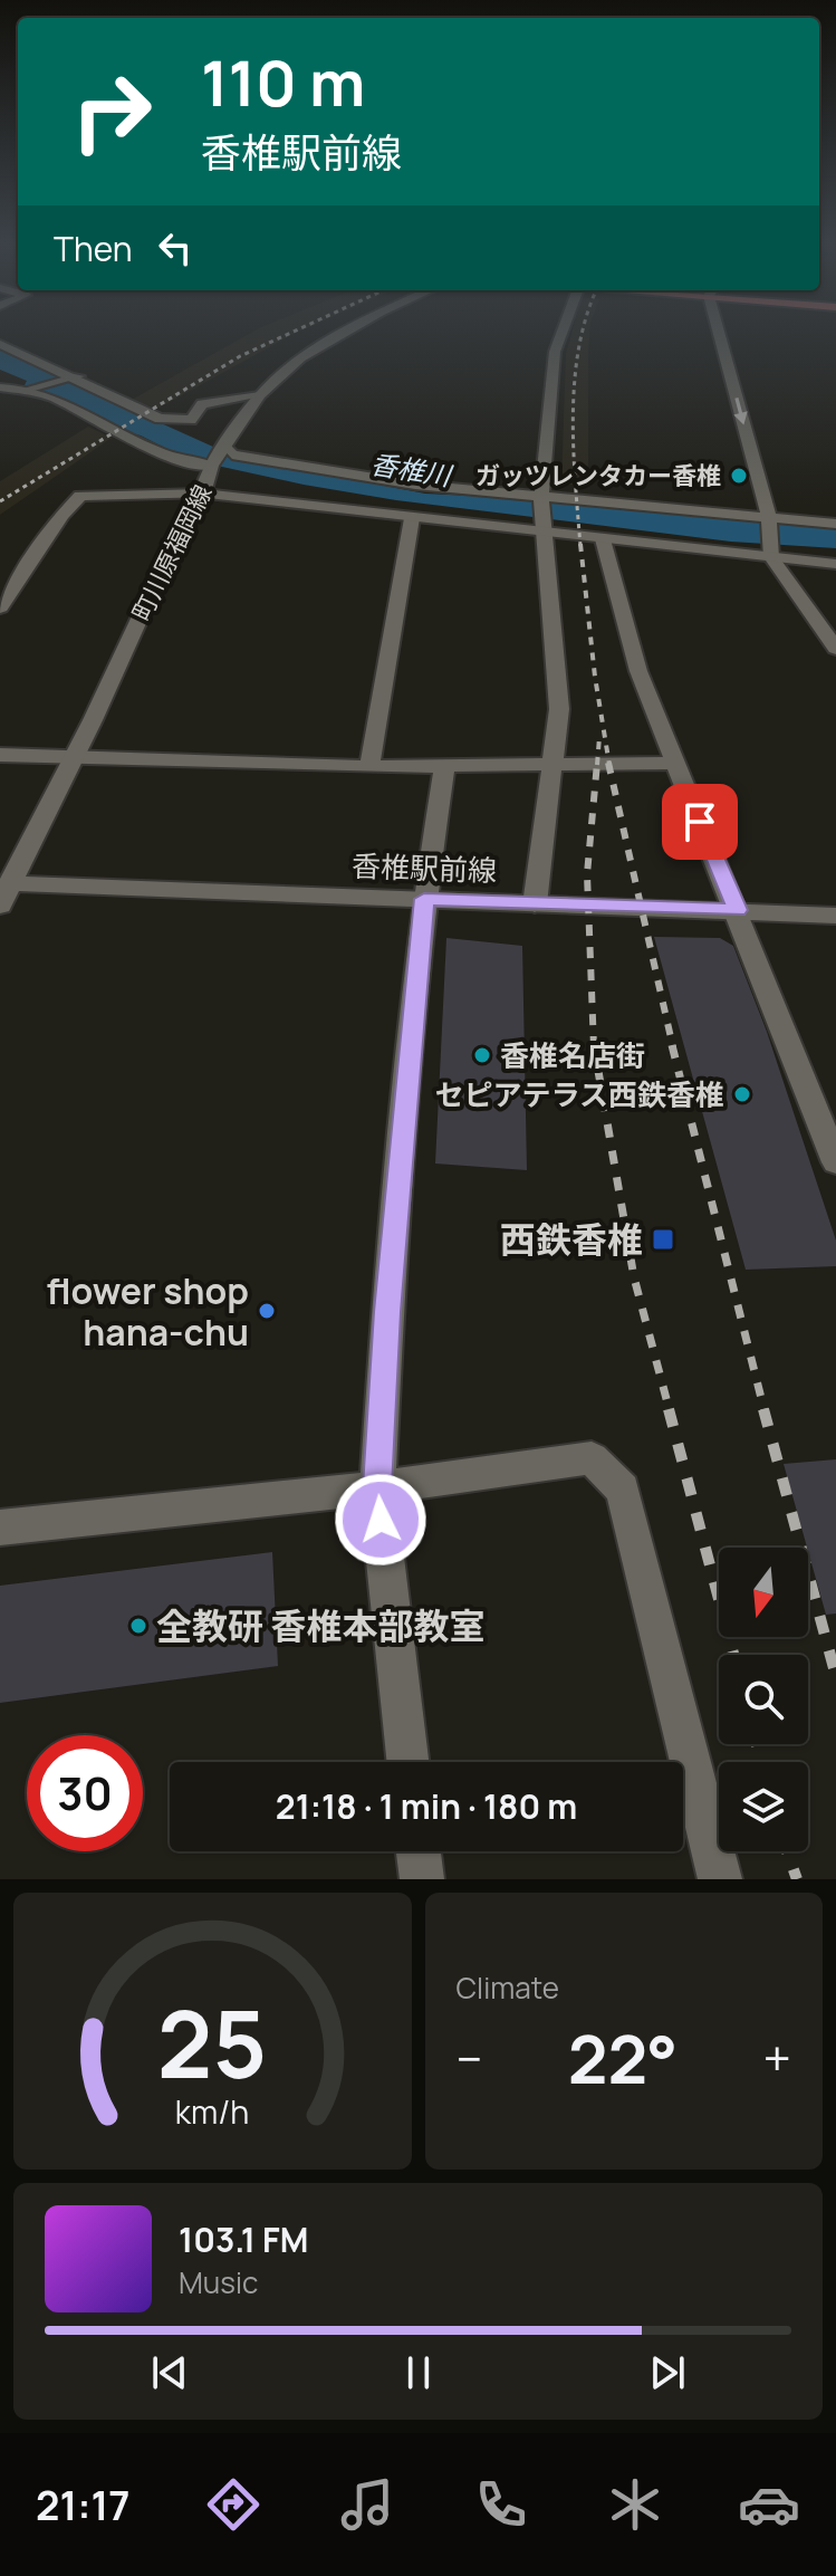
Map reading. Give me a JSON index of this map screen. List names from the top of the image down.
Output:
{
  "streets": {
    "street": ["町川原福岡線", "香椎駅前線"]
  },
  "crossings": [
    ["町川原福岡線", "香椎駅前線"]
  ],
  "water": ["香椎川"],
  "places": {
    "other": [
      "ガッツレンタカー香椎",
      "香椎名店街",
      "セピアテラス西鉄香椎",
      "flower shop hana-chu",
      "全教研 香椎本部教室"
    ],
    "transit": ["西鉄香椎"]
  },
  "north": "bottom",
  "page": {
    "turn": ["110 m", "香椎駅前線"],
    "then": "Then",
    "limit": "30",
    "trip": "21:18 · 1 min · 180 m",
    "tile": "Climate",
    "heat": ["−", "22°", "+"],
    "song": ["103.1 FM", "Music"],
    "tabs": "21:17",
    "gauge": ["25", "km/h"]
  }
}
